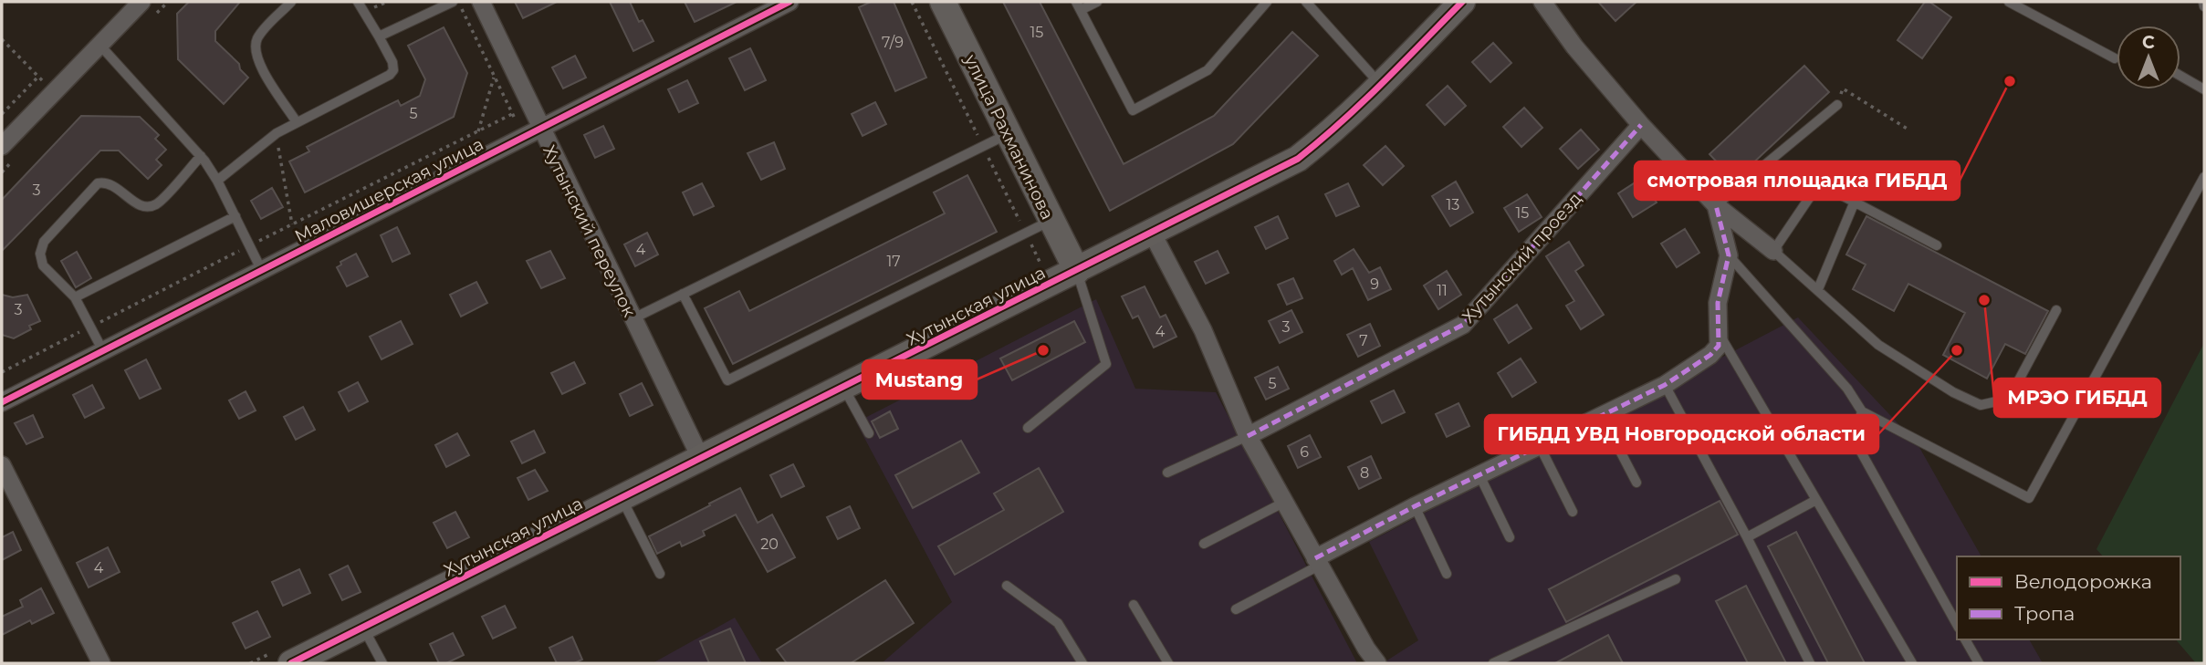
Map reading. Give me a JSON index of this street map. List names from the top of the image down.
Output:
{
  "streets": {
    "street": [
      "улица Рахманинова",
      "Маловишерская улица",
      "Хутынский переулок",
      "Хутынский проезд",
      "Хутынская улица"
    ]
  },
  "crossings": [
    ["улица Рахманинова", "Хутынская улица"],
    ["Маловишерская улица", "Хутынский переулок"],
    ["Хутынский переулок", "Хутынская улица"]
  ],
  "places": [
    "смотровая площадка ГИБДД",
    "МРЭО ГИБДД",
    "Mustang",
    "ГИБДД УВД Новгородской области"
  ],
  "house_numbers": [
    "15",
    "7/9",
    "5",
    "3",
    "13",
    "15",
    "4",
    "17",
    "9",
    "11",
    "3",
    "3",
    "4",
    "7",
    "5",
    "6",
    "8",
    "20",
    "4"
  ],
  "legend": ["Велодорожка", "Тропа"],
  "north": "top"
}
